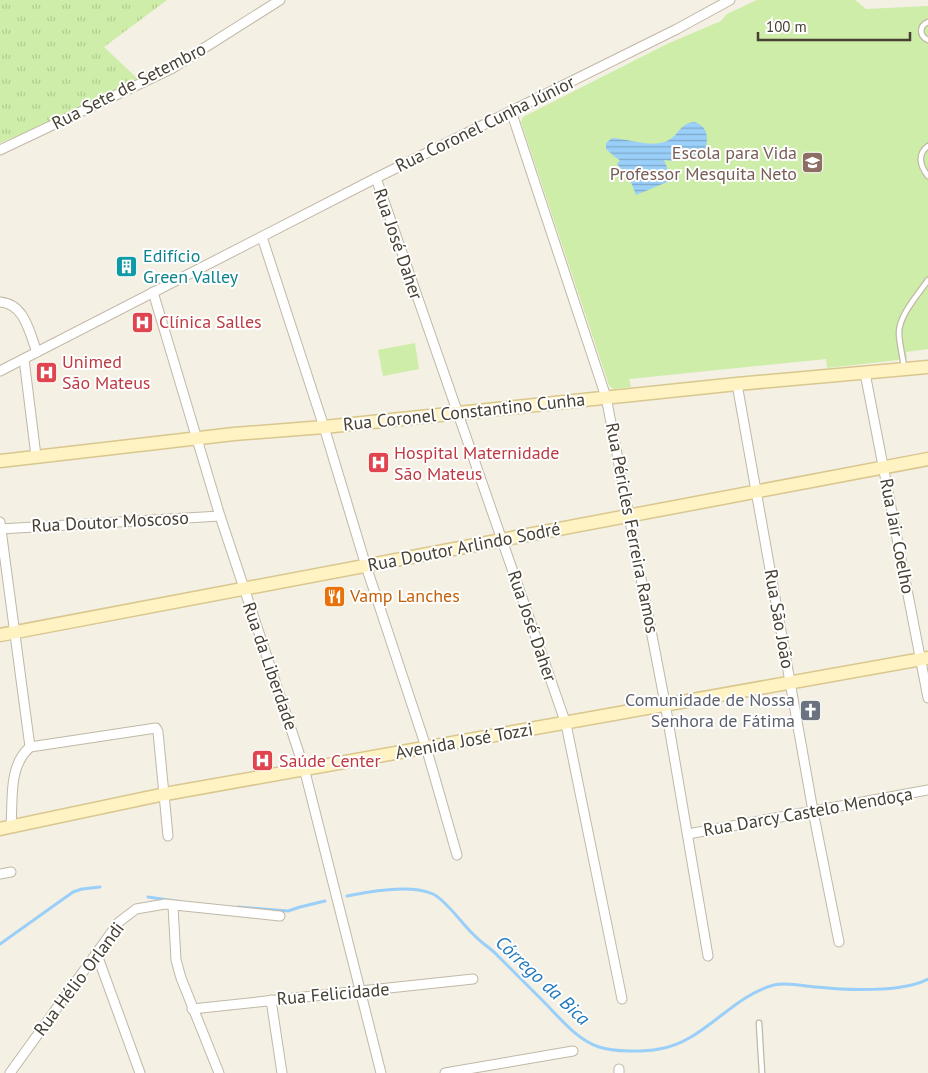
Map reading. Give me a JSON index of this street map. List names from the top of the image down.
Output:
{
  "streets": {
    "street": [
      "Rua Sete de Setembro",
      "Rua Coronel Cunha Júnior",
      "Rua José Daher",
      "Rua Coronel Constantino Cunha",
      "Rua Doutor Moscoso",
      "Rua Péricles Ferreira Ramos",
      "Rua Jair Coelho",
      "Rua Doutor Arlindo Sodré",
      "Rua São João",
      "Rua da Liberdade",
      "Avenida José Tozzi",
      "Rua Darcy Castelo Mendoça",
      "Rua Hélio Orlandi",
      "Rua Felicidade"
    ]
  },
  "crossings": [
    ["Rua Coronel Cunha Júnior", "Rua José Daher"],
    ["Rua Coronel Cunha Júnior", "Rua Péricles Ferreira Ramos"],
    ["Rua Coronel Cunha Júnior", "Rua da Liberdade"],
    ["Rua José Daher", "Rua Coronel Constantino Cunha"],
    ["Rua José Daher", "Rua Doutor Arlindo Sodré"],
    ["Rua José Daher", "Avenida José Tozzi"],
    ["Rua Coronel Constantino Cunha", "Rua Péricles Ferreira Ramos"],
    ["Rua Coronel Constantino Cunha", "Rua Jair Coelho"],
    ["Rua Coronel Constantino Cunha", "Rua São João"],
    ["Rua Coronel Constantino Cunha", "Rua da Liberdade"],
    ["Rua Doutor Moscoso", "Rua da Liberdade"],
    ["Rua Péricles Ferreira Ramos", "Rua Doutor Arlindo Sodré"],
    ["Rua Péricles Ferreira Ramos", "Avenida José Tozzi"],
    ["Rua Péricles Ferreira Ramos", "Rua Darcy Castelo Mendoça"],
    ["Rua Jair Coelho", "Rua Doutor Arlindo Sodré"],
    ["Rua Jair Coelho", "Avenida José Tozzi"],
    ["Rua Doutor Arlindo Sodré", "Rua São João"],
    ["Rua Doutor Arlindo Sodré", "Rua da Liberdade"],
    ["Rua São João", "Avenida José Tozzi"],
    ["Rua São João", "Rua Darcy Castelo Mendoça"],
    ["Rua da Liberdade", "Avenida José Tozzi"],
    ["Rua da Liberdade", "Rua Felicidade"]
  ],
  "water": ["Córrego da Bica"],
  "places": {
    "school or university": ["Escola para Vida Professor Mesquita Neto"],
    "building": ["Edifício Green Valley"],
    "hospital": [
      "Clínica Salles",
      "Unimed São Mateus",
      "Hospital Maternidade São Mateus",
      "Saúde Center"
    ],
    "restaurant": ["Vamp Lanches"],
    "church": ["Comunidade de Nossa Senhora de Fátima"]
  },
  "scale_bar": "100 m"
}
